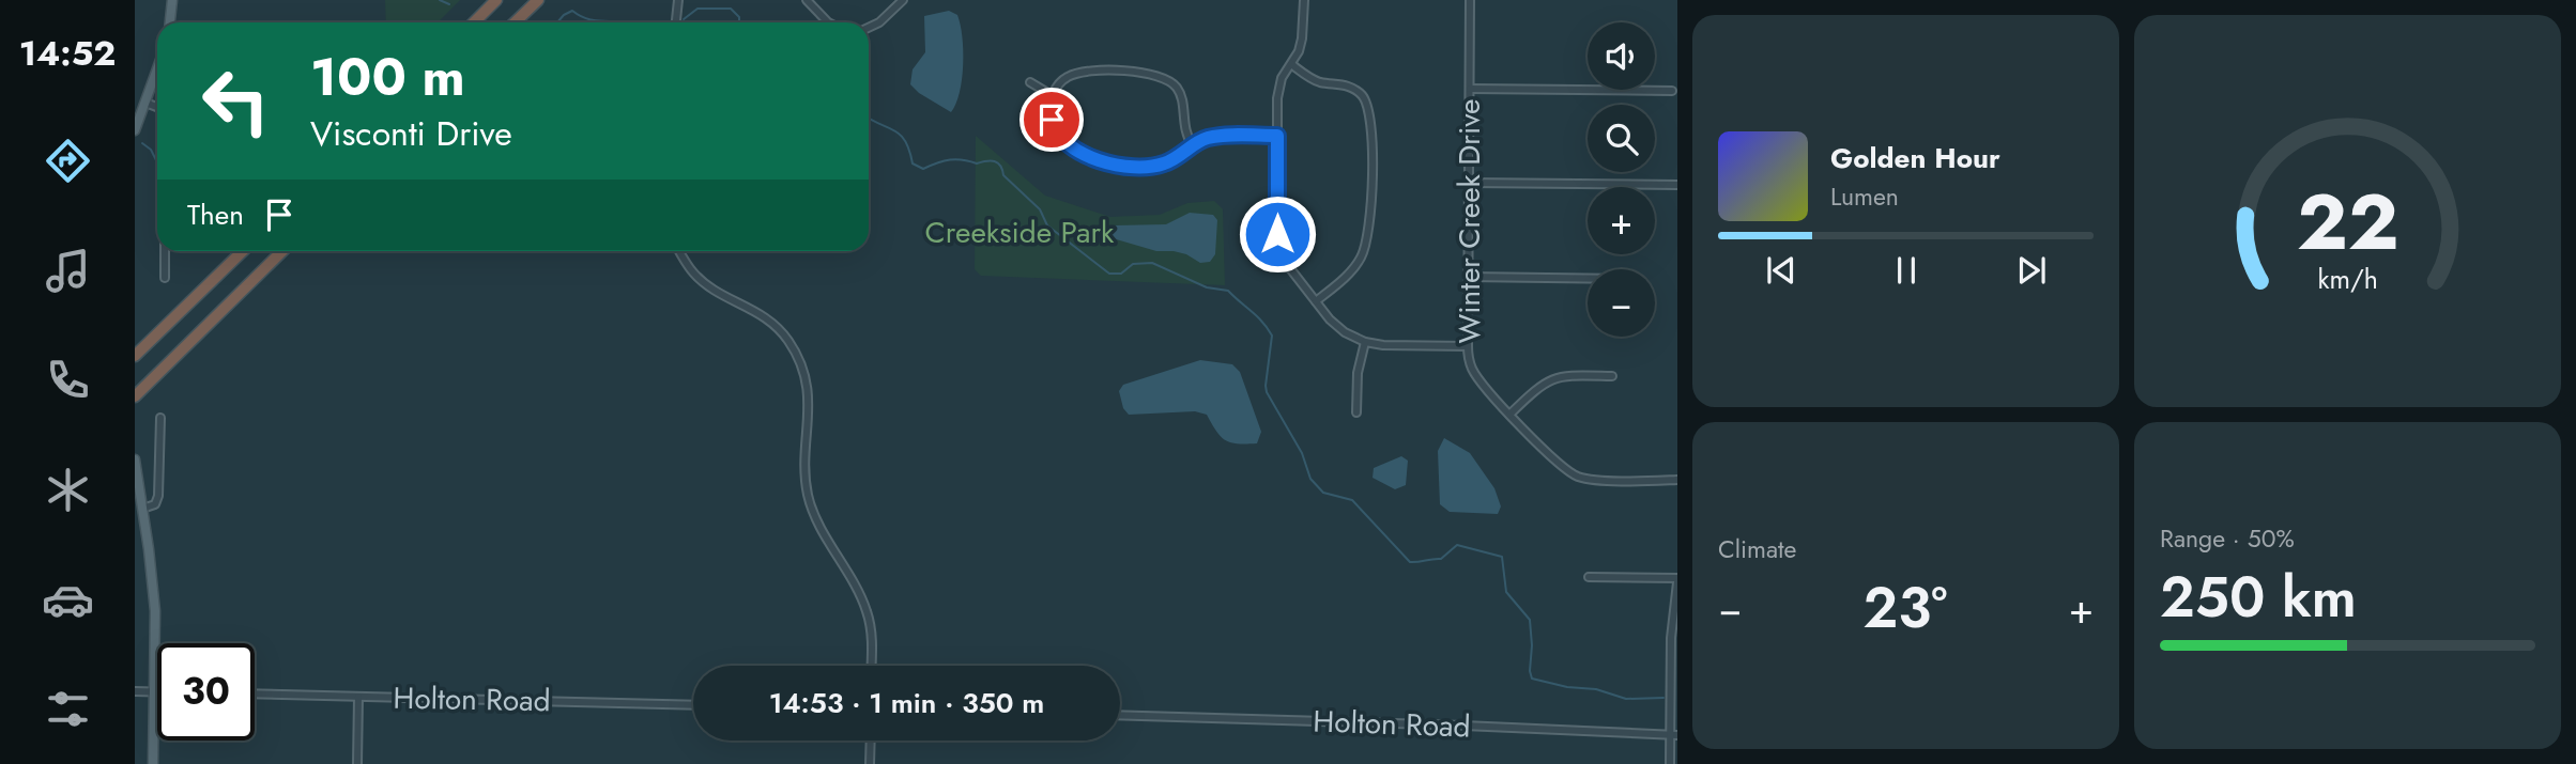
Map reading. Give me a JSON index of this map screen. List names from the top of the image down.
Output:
{
  "streets": {
    "street": ["Winter Creek Drive", "Holton Road"]
  },
  "parks": ["Creekside Park"],
  "page": {
    "tabs": "14:52",
    "map_buttons": ["+", "−"],
    "turn": ["100 m", "Visconti Drive"],
    "song": ["Golden Hour", "Lumen"],
    "then": "Then",
    "tile": [
      "Climate",
      ["Range · 50%", "250 km"]
    ],
    "heat": ["−", "23°", "+"],
    "limit": "30",
    "trip": "14:53 · 1 min · 350 m",
    "gauge": ["22", "km/h"]
  }
}
